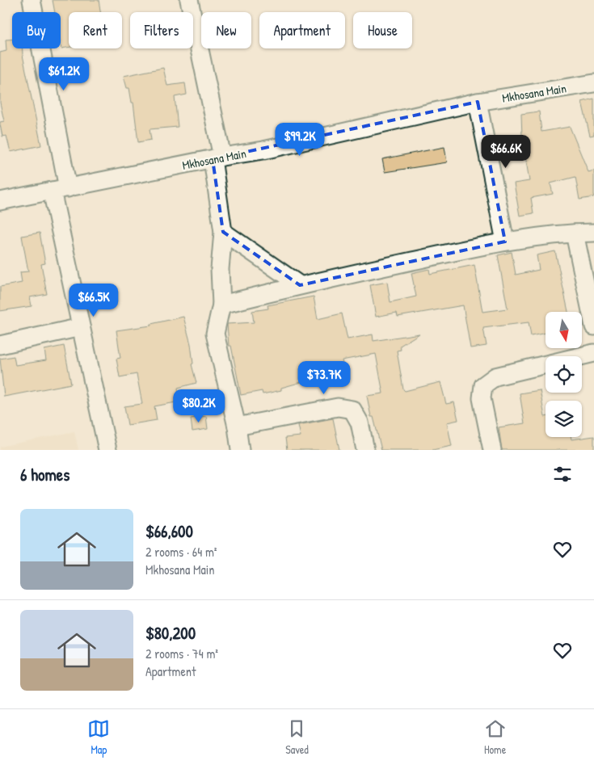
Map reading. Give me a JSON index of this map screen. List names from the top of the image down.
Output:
{
  "streets": {
    "street": ["Mkhosana Main"]
  },
  "north": "bottom",
  "page": {
    "chip": [
      "Buy",
      "Rent",
      "Filters",
      "New",
      "Apartment",
      "House"
    ],
    "price": [
      "$61.2K",
      "$99.2K",
      "$66.6K",
      "$66.5K",
      "$73.7K",
      "$80.2K"
    ],
    "heading": "6 homes",
    "list": [
      {
        "name": "$66,600",
        "note": "2 rooms · 64 m² · Mkhosana Main"
      },
      {
        "name": "$80,200",
        "note": "2 rooms · 74 m² · Apartment"
      }
    ],
    "tabs": ["Map", "Saved", "Home"]
  }
}
